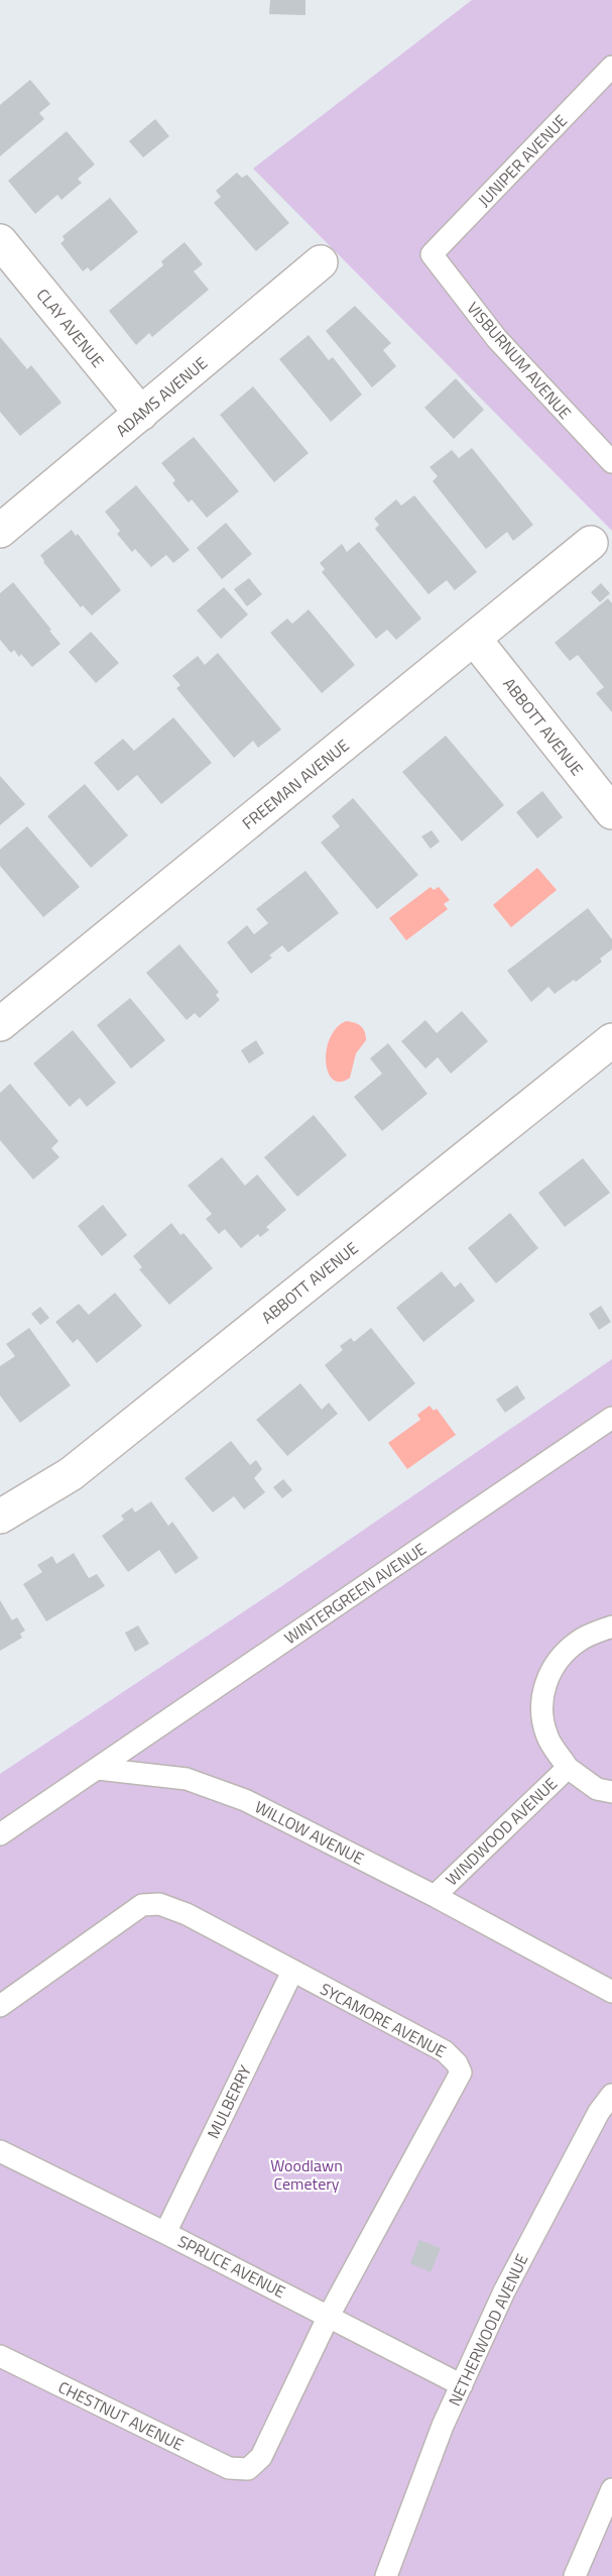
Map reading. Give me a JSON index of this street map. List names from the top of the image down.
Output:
{
  "streets": {
    "street": [
      "CLAY AVENUE",
      "ADAMS AVENUE",
      "ABBOTT AVENUE",
      "FREEMAN AVENUE"
    ],
    "lane": [
      "JUNIPER AVENUE",
      "VISBURNUM AVENUE",
      "WINTERGREEN AVENUE",
      "WINDWOOD AVENUE",
      "WILLOW AVENUE",
      "SYCAMORE AVENUE",
      "MULBERRY",
      "SPRUCE AVENUE",
      "NETHERWOOD AVENUE",
      "CHESTNUT AVENUE"
    ]
  },
  "crossings": [
    ["JUNIPER AVENUE", "VISBURNUM AVENUE"],
    ["CLAY AVENUE", "ADAMS AVENUE"],
    ["ABBOTT AVENUE", "FREEMAN AVENUE"],
    ["WINTERGREEN AVENUE", "WILLOW AVENUE"],
    ["WINDWOOD AVENUE", "WILLOW AVENUE"],
    ["SYCAMORE AVENUE", "MULBERRY"],
    ["SYCAMORE AVENUE", "SPRUCE AVENUE"],
    ["SYCAMORE AVENUE", "CHESTNUT AVENUE"],
    ["MULBERRY", "SPRUCE AVENUE"],
    ["SPRUCE AVENUE", "NETHERWOOD AVENUE"]
  ],
  "parks": ["Woodlawn Cemetery"]
}
